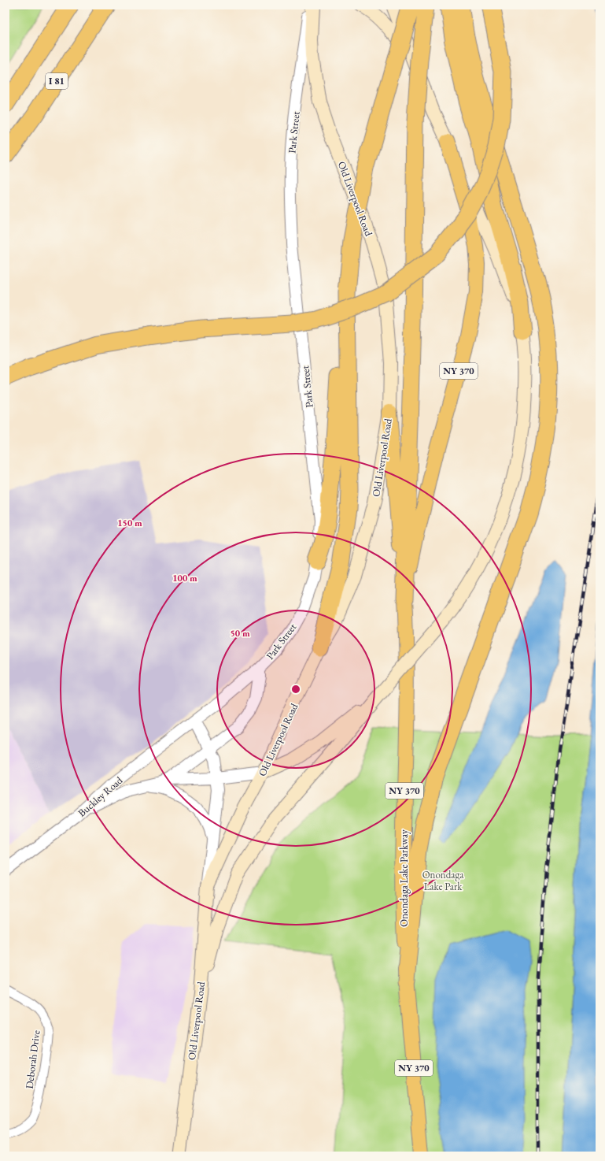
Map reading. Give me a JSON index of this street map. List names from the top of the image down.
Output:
{
  "streets": {
    "highway": ["I 81"],
    "main road": ["Old Liverpool Road", "NY 370", "Onondaga Lake Parkway"],
    "street": ["Park Street", "Buckley Road", "Deborah Drive"]
  },
  "crossings": [
    ["Park Street", "Old Liverpool Road"],
    ["Park Street", "Buckley Road"],
    ["Old Liverpool Road", "NY 370"],
    ["Old Liverpool Road", "Buckley Road"],
    ["NY 370", "Onondaga Lake Parkway"]
  ],
  "parks": ["Onondaga Lake Park"],
  "rings": ["150 m", "100 m", "50 m"]
}
